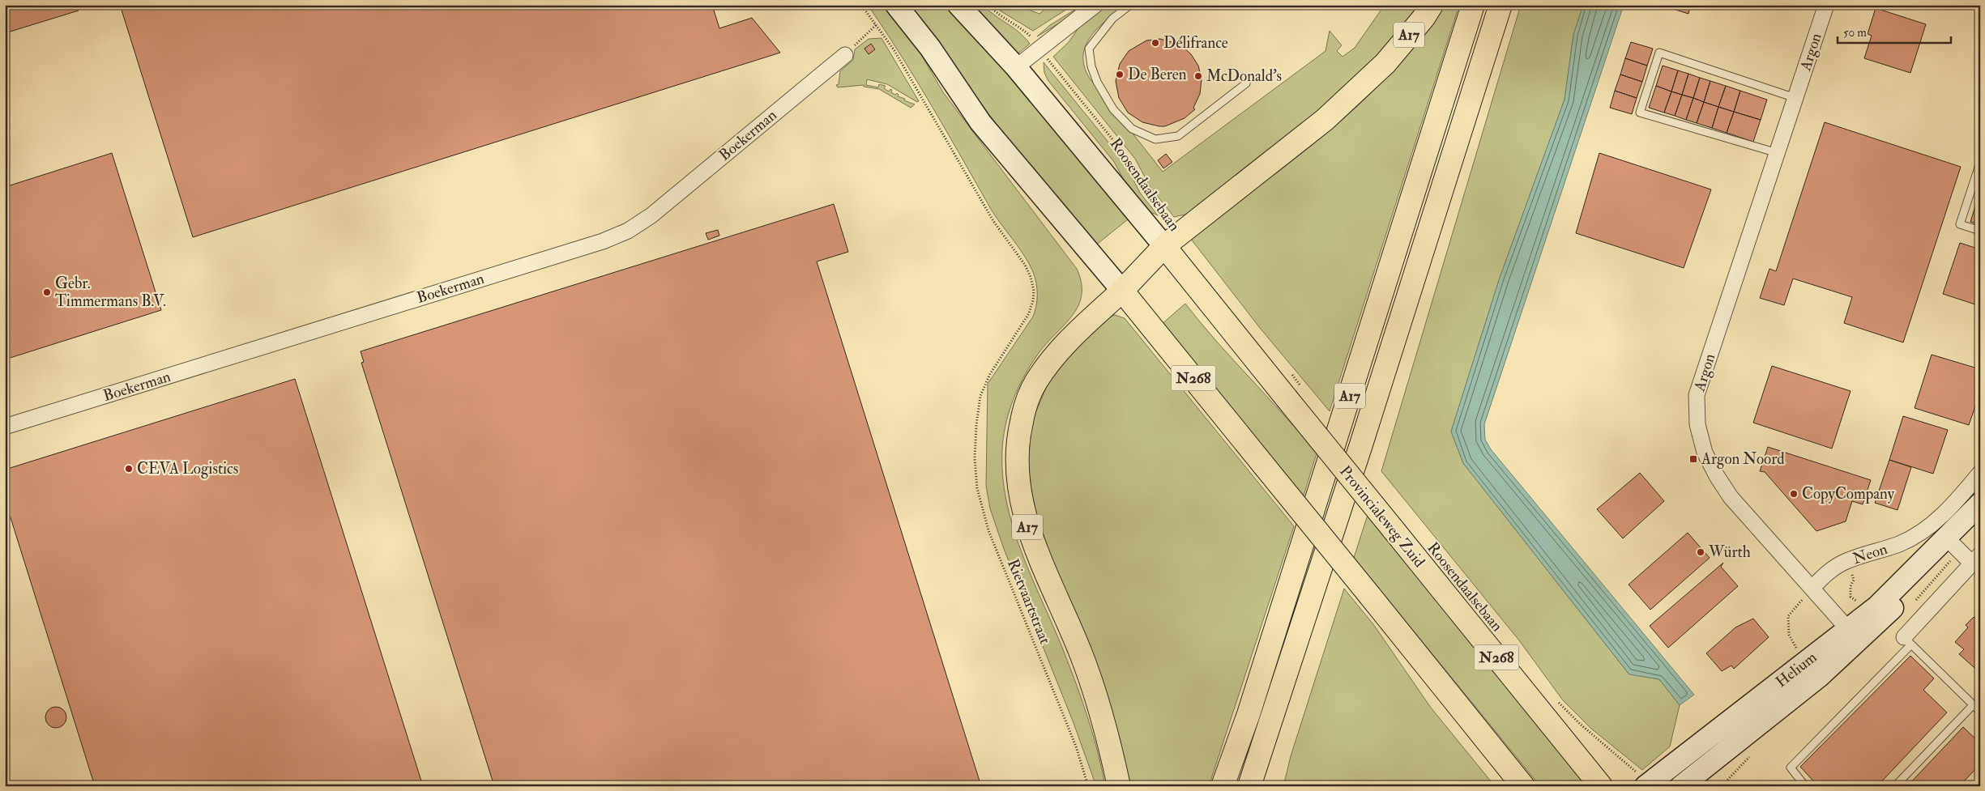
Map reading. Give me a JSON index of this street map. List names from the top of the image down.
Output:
{
  "streets": {
    "main road": ["A17", "N268", "Provincialeweg Zuid"],
    "street": [
      "Argon",
      "Boekerman",
      "Roosendaalsebaan",
      "Neon",
      "Helium"
    ],
    "path": ["Rietvaartstraat"]
  },
  "crossings": [
    ["A17", "Roosendaalsebaan"],
    ["A17", "N268"],
    ["A17", "Provincialeweg Zuid"],
    ["Argon", "Neon"],
    ["Roosendaalsebaan", "Provincialeweg Zuid"]
  ],
  "places": {
    "other": [
      "Délifrance",
      "De Beren",
      "McDonald's",
      "Gebr. Timmermans B.V.",
      "CEVA Logistics",
      "CopyCompany",
      "Würth"
    ],
    "transit": ["Argon Noord"]
  },
  "scale_bar": "50 m"
}
